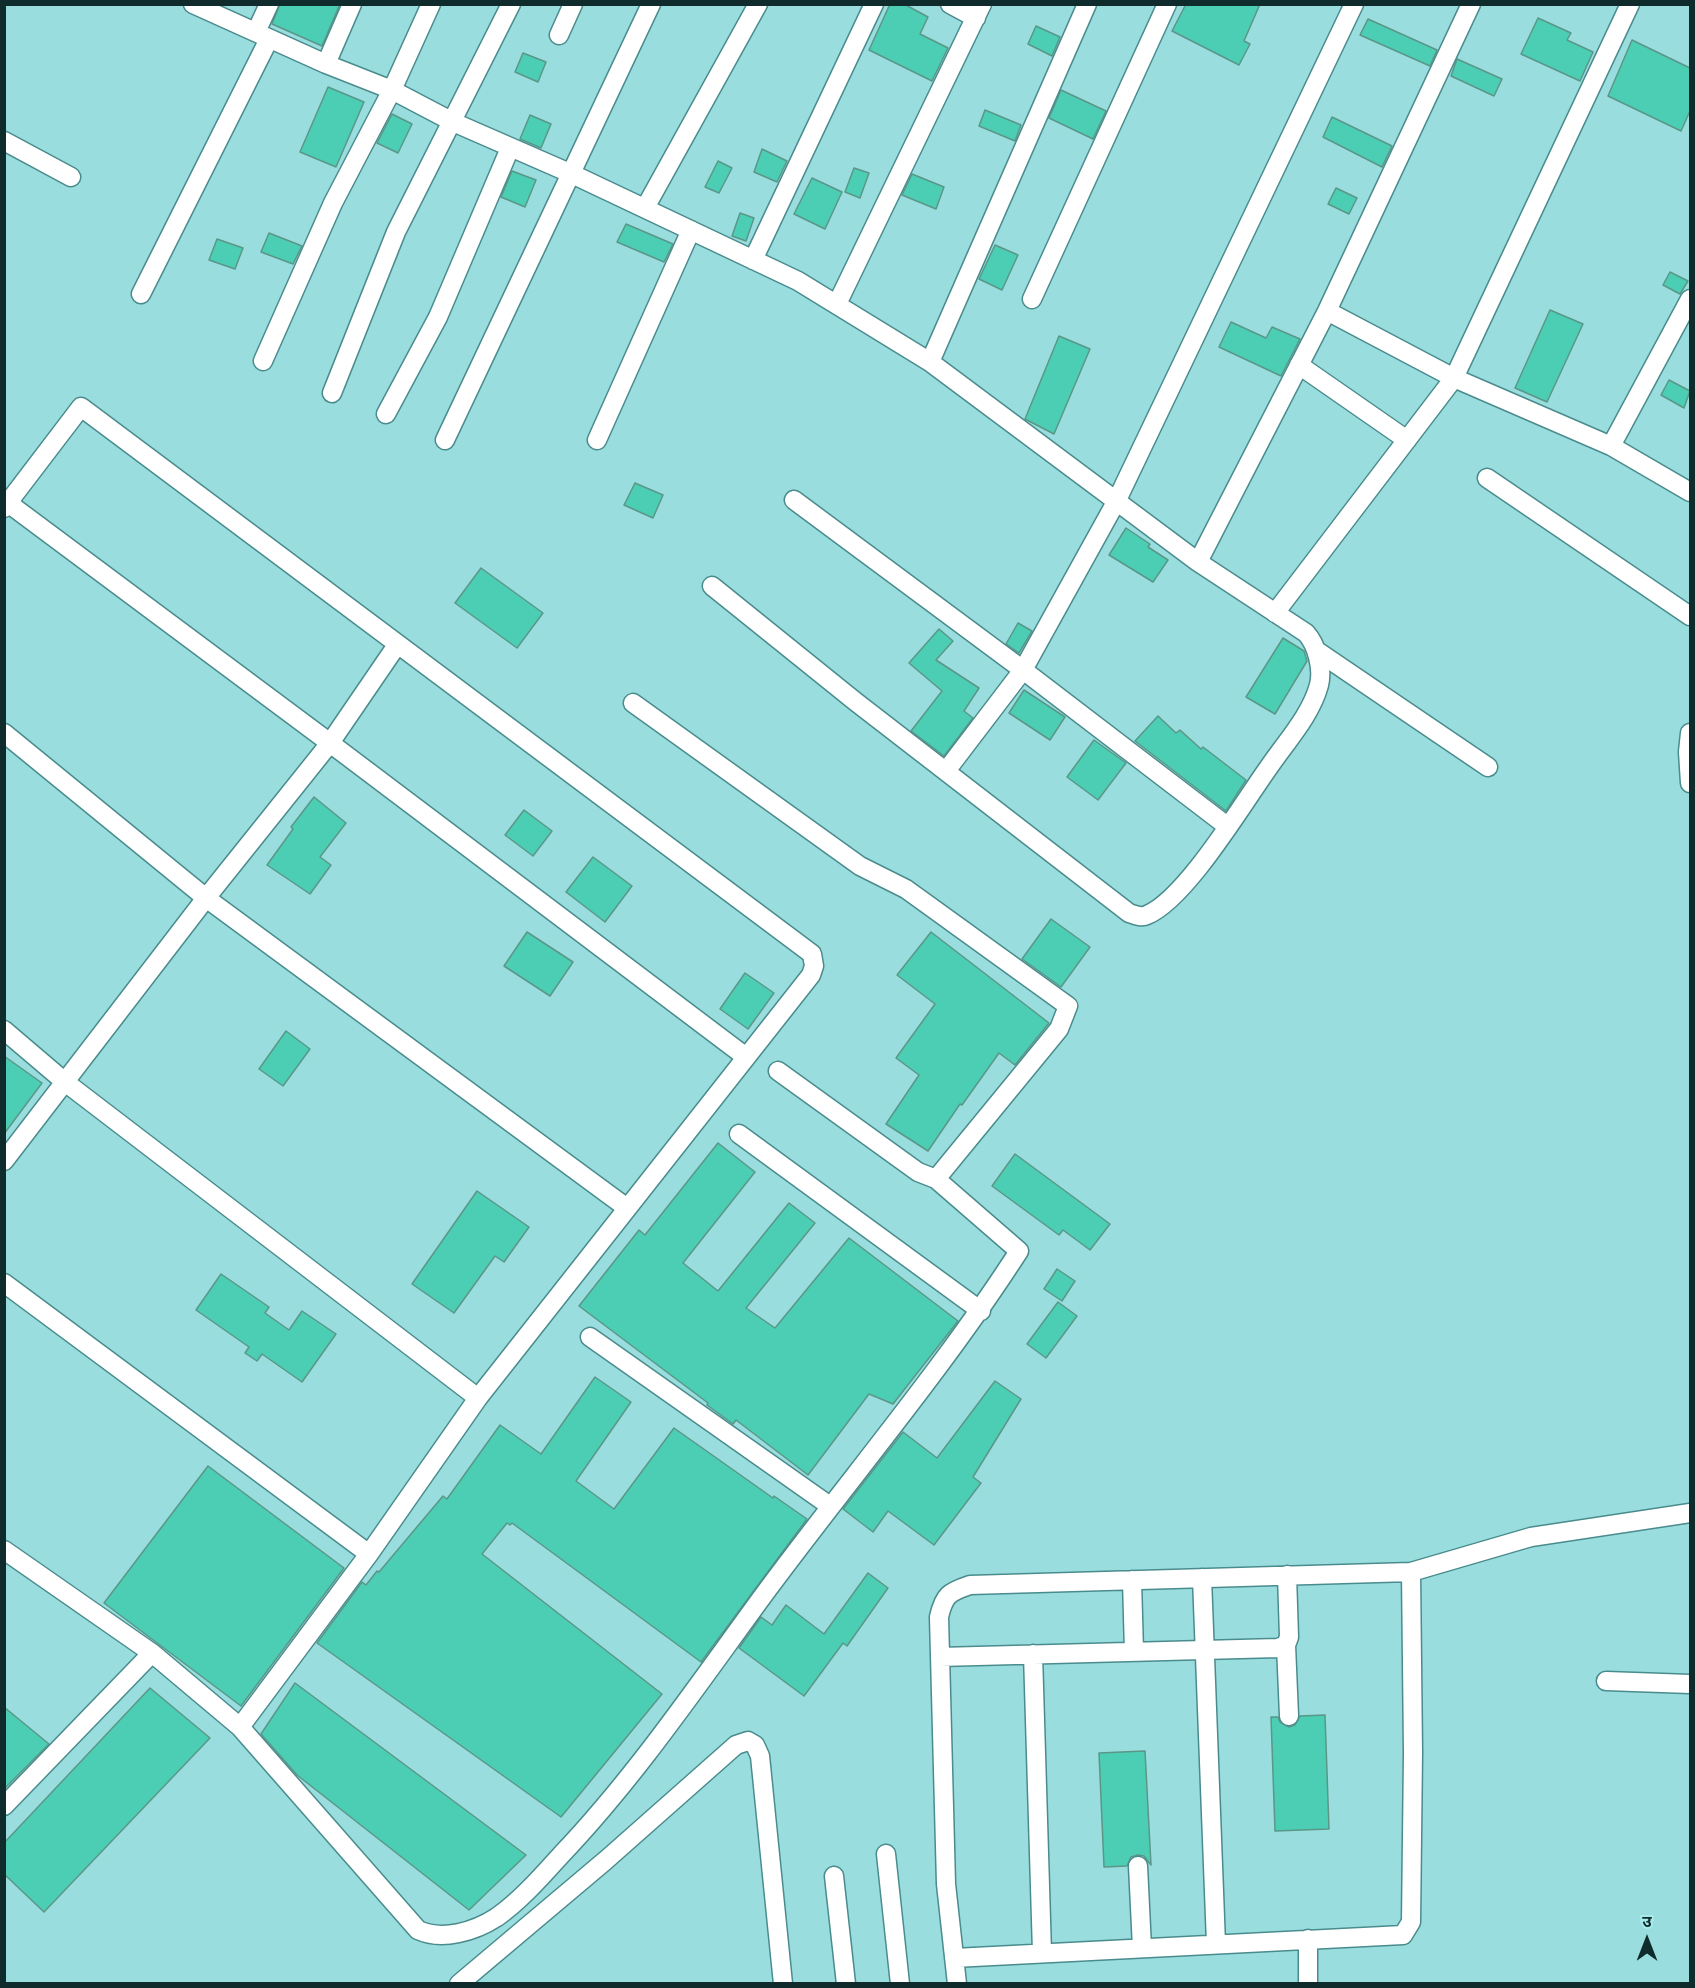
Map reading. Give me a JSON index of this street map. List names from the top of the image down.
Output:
{
  "north": "top"
}
